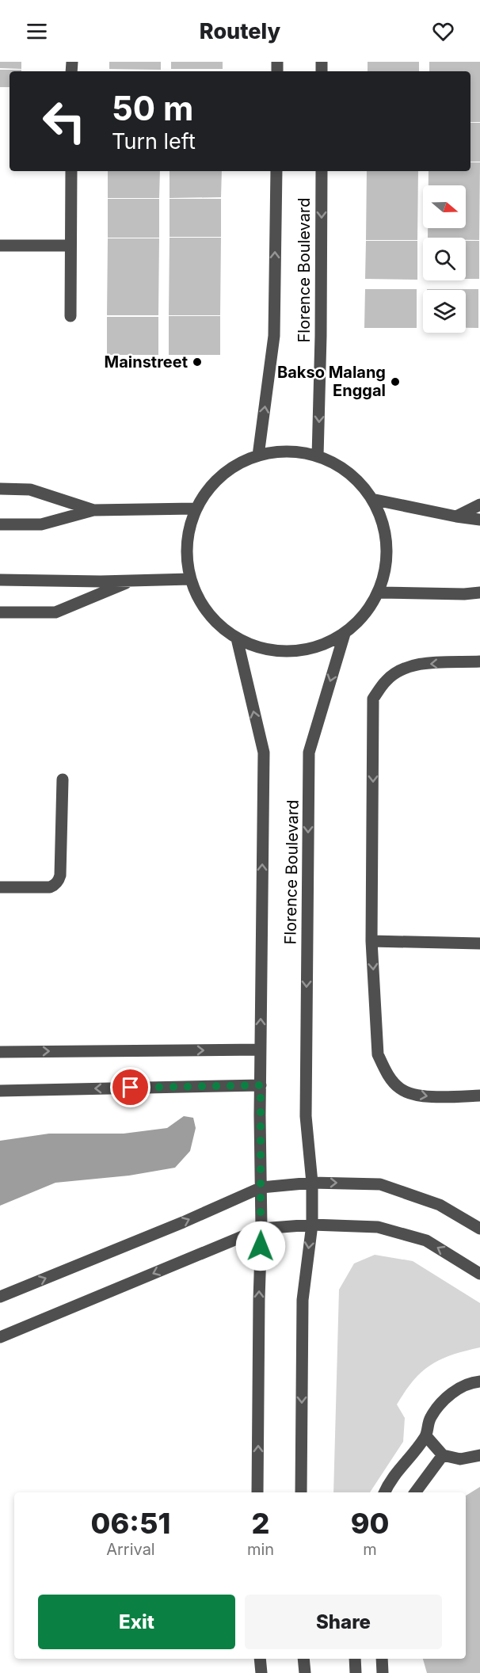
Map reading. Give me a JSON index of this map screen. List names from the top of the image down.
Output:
{
  "streets": {
    "street": ["Florence Boulevard"]
  },
  "places": ["Mainstreet", "Bakso Malang Enggal"],
  "north": "right",
  "page": {
    "header": "Routely",
    "turn": ["50 m", "Turn left"],
    "eta": [
      "06:51",
      "Arrival",
      "2",
      "min",
      "90",
      "m"
    ],
    "buttons": ["Exit", "Share"]
  }
}
